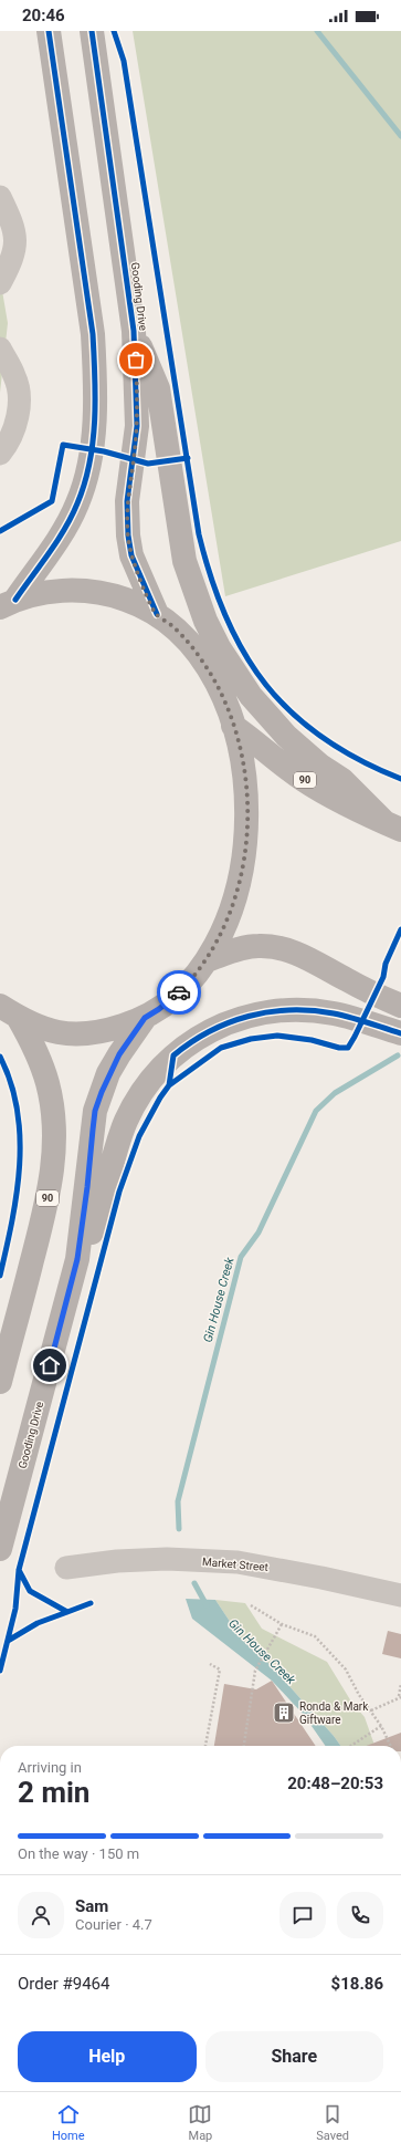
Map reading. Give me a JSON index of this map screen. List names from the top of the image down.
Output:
{
  "streets": {
    "main road": ["Gooding Drive", "90"],
    "street": ["Market Street"]
  },
  "water": ["Gin House Creek"],
  "places": {
    "building": ["Ronda & Mark Giftware"]
  },
  "page": {
    "status": "20:46",
    "heading": ["2 min", "Arriving in", "20:48–20:53"],
    "panel": [
      "Sam",
      "Courier · 4.7",
      "Order #9464",
      "$18.86"
    ],
    "bar": "On the way · 150 m",
    "buttons": ["Help", "Share"],
    "tabs": ["Home", "Map", "Saved"]
  }
}
